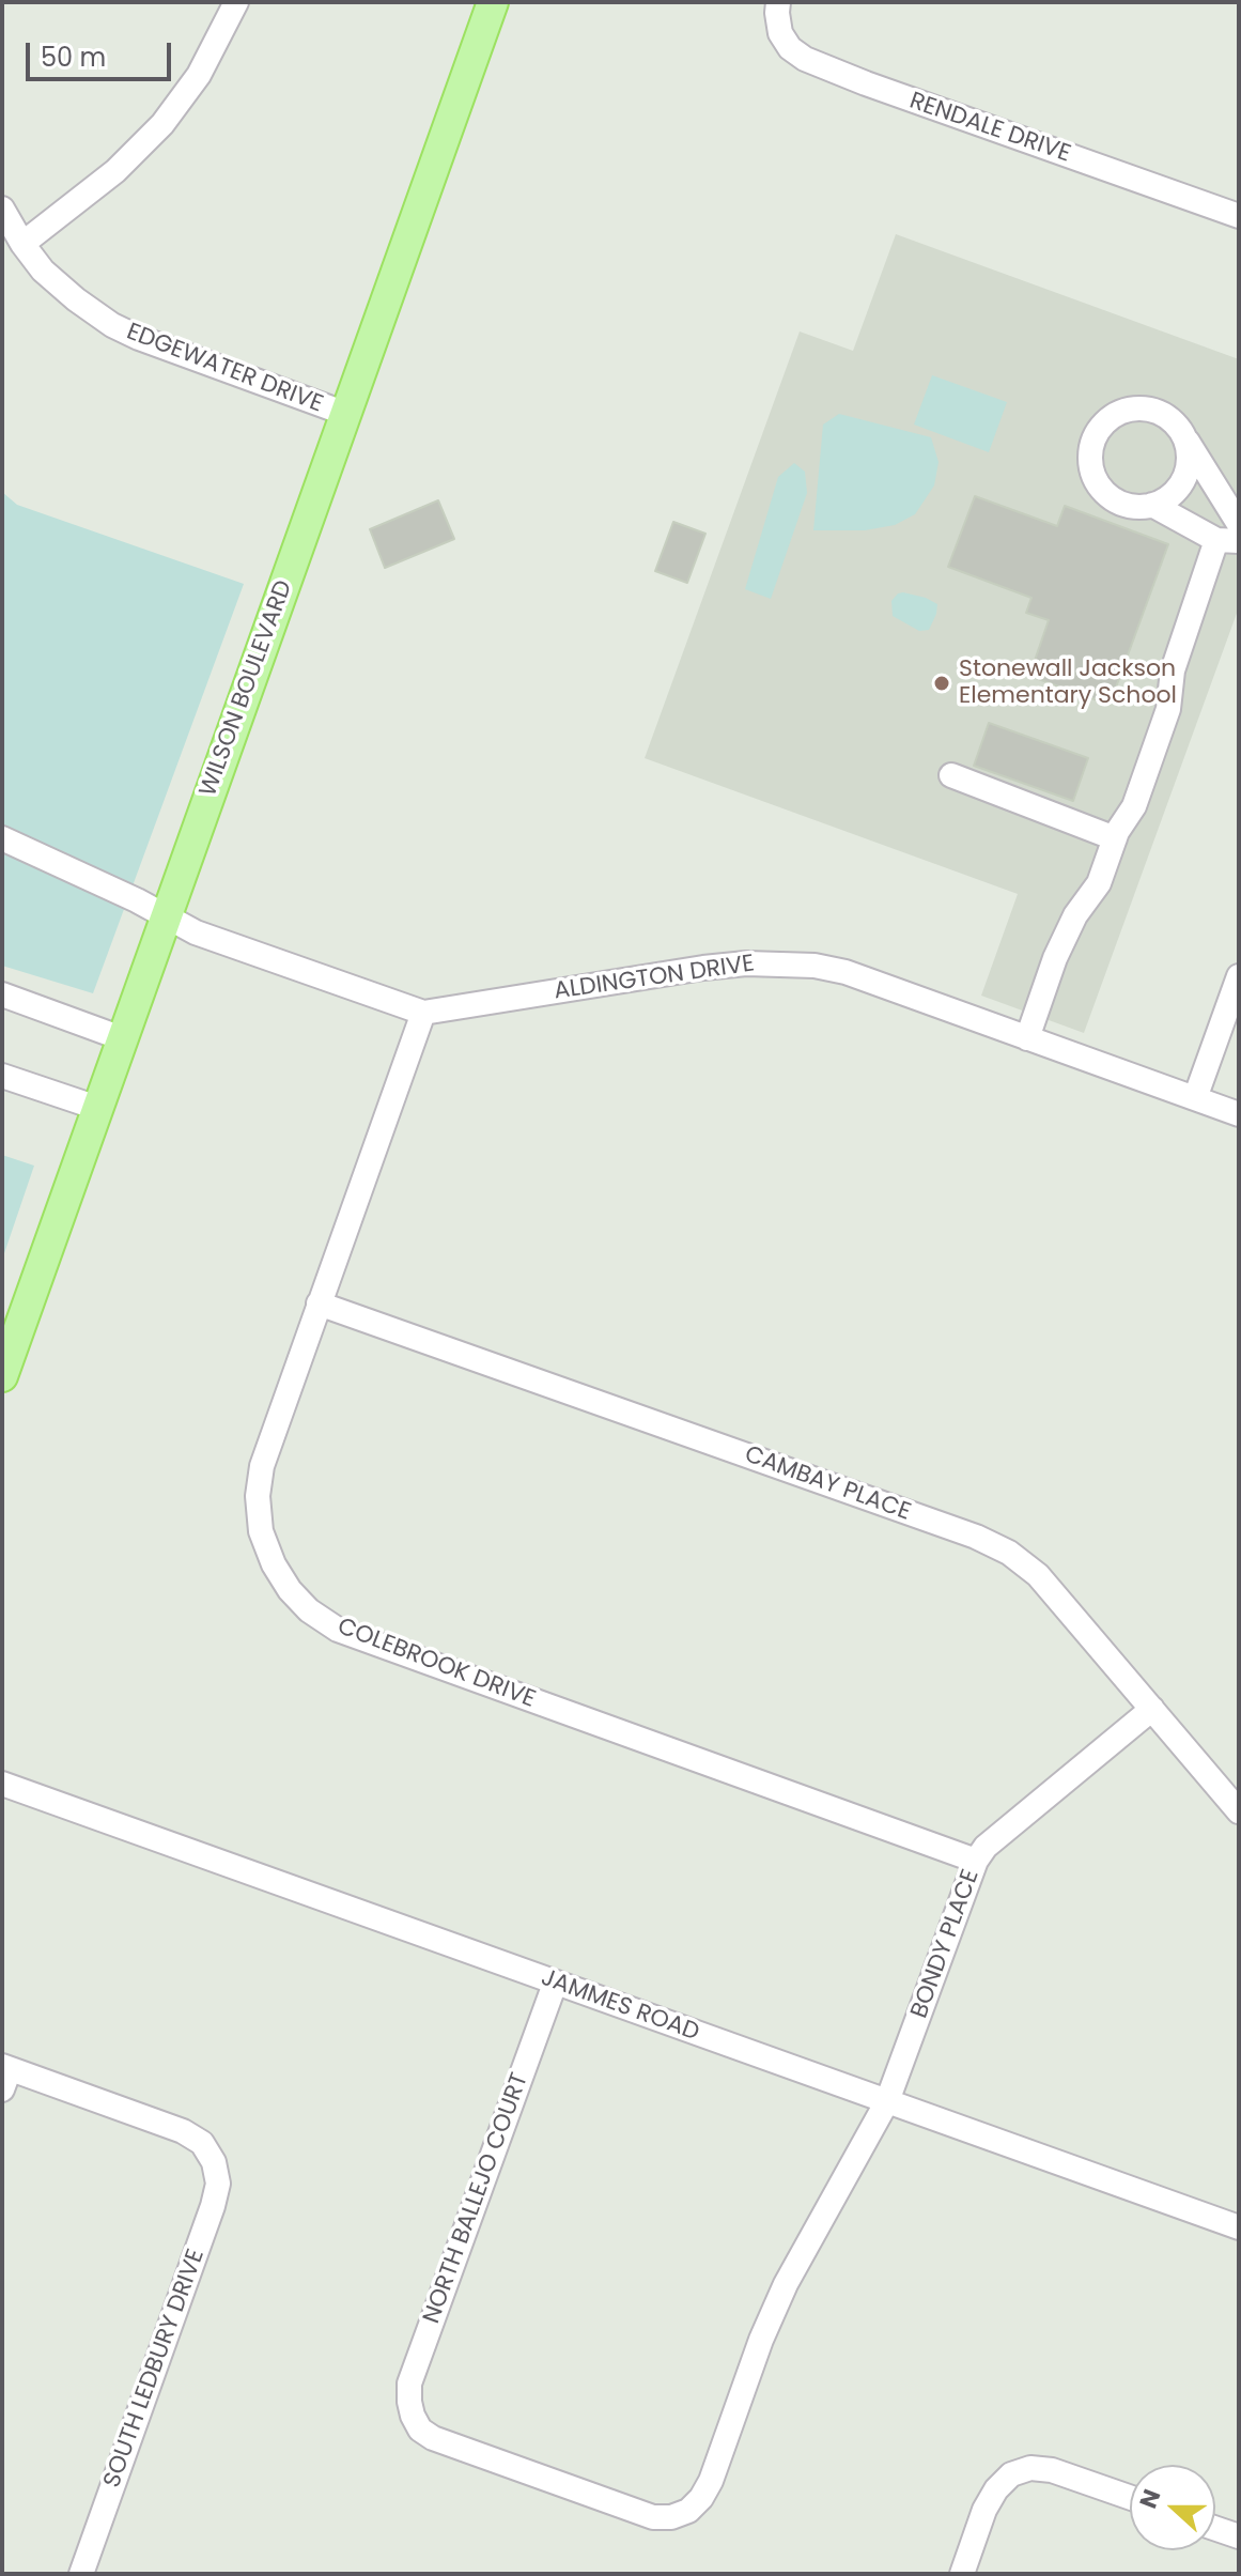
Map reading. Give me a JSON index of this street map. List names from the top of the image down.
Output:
{
  "streets": {
    "main road": ["WILSON BOULEVARD"],
    "street": [
      "RENDALE DRIVE",
      "EDGEWATER DRIVE",
      "ALDINGTON DRIVE",
      "CAMBAY PLACE",
      "COLEBROOK DRIVE",
      "BONDY PLACE",
      "JAMMES ROAD",
      "NORTH BALLEJO COURT",
      "SOUTH LEDBURY DRIVE"
    ]
  },
  "crossings": [
    ["EDGEWATER DRIVE", "WILSON BOULEVARD"],
    ["WILSON BOULEVARD", "ALDINGTON DRIVE"],
    ["ALDINGTON DRIVE", "COLEBROOK DRIVE"],
    ["CAMBAY PLACE", "COLEBROOK DRIVE"],
    ["CAMBAY PLACE", "BONDY PLACE"],
    ["COLEBROOK DRIVE", "BONDY PLACE"],
    ["BONDY PLACE", "JAMMES ROAD"],
    ["BONDY PLACE", "NORTH BALLEJO COURT"],
    ["JAMMES ROAD", "NORTH BALLEJO COURT"]
  ],
  "places": ["Stonewall Jackson Elementary School"],
  "scale_bar": "50 m",
  "north": "left"
}
